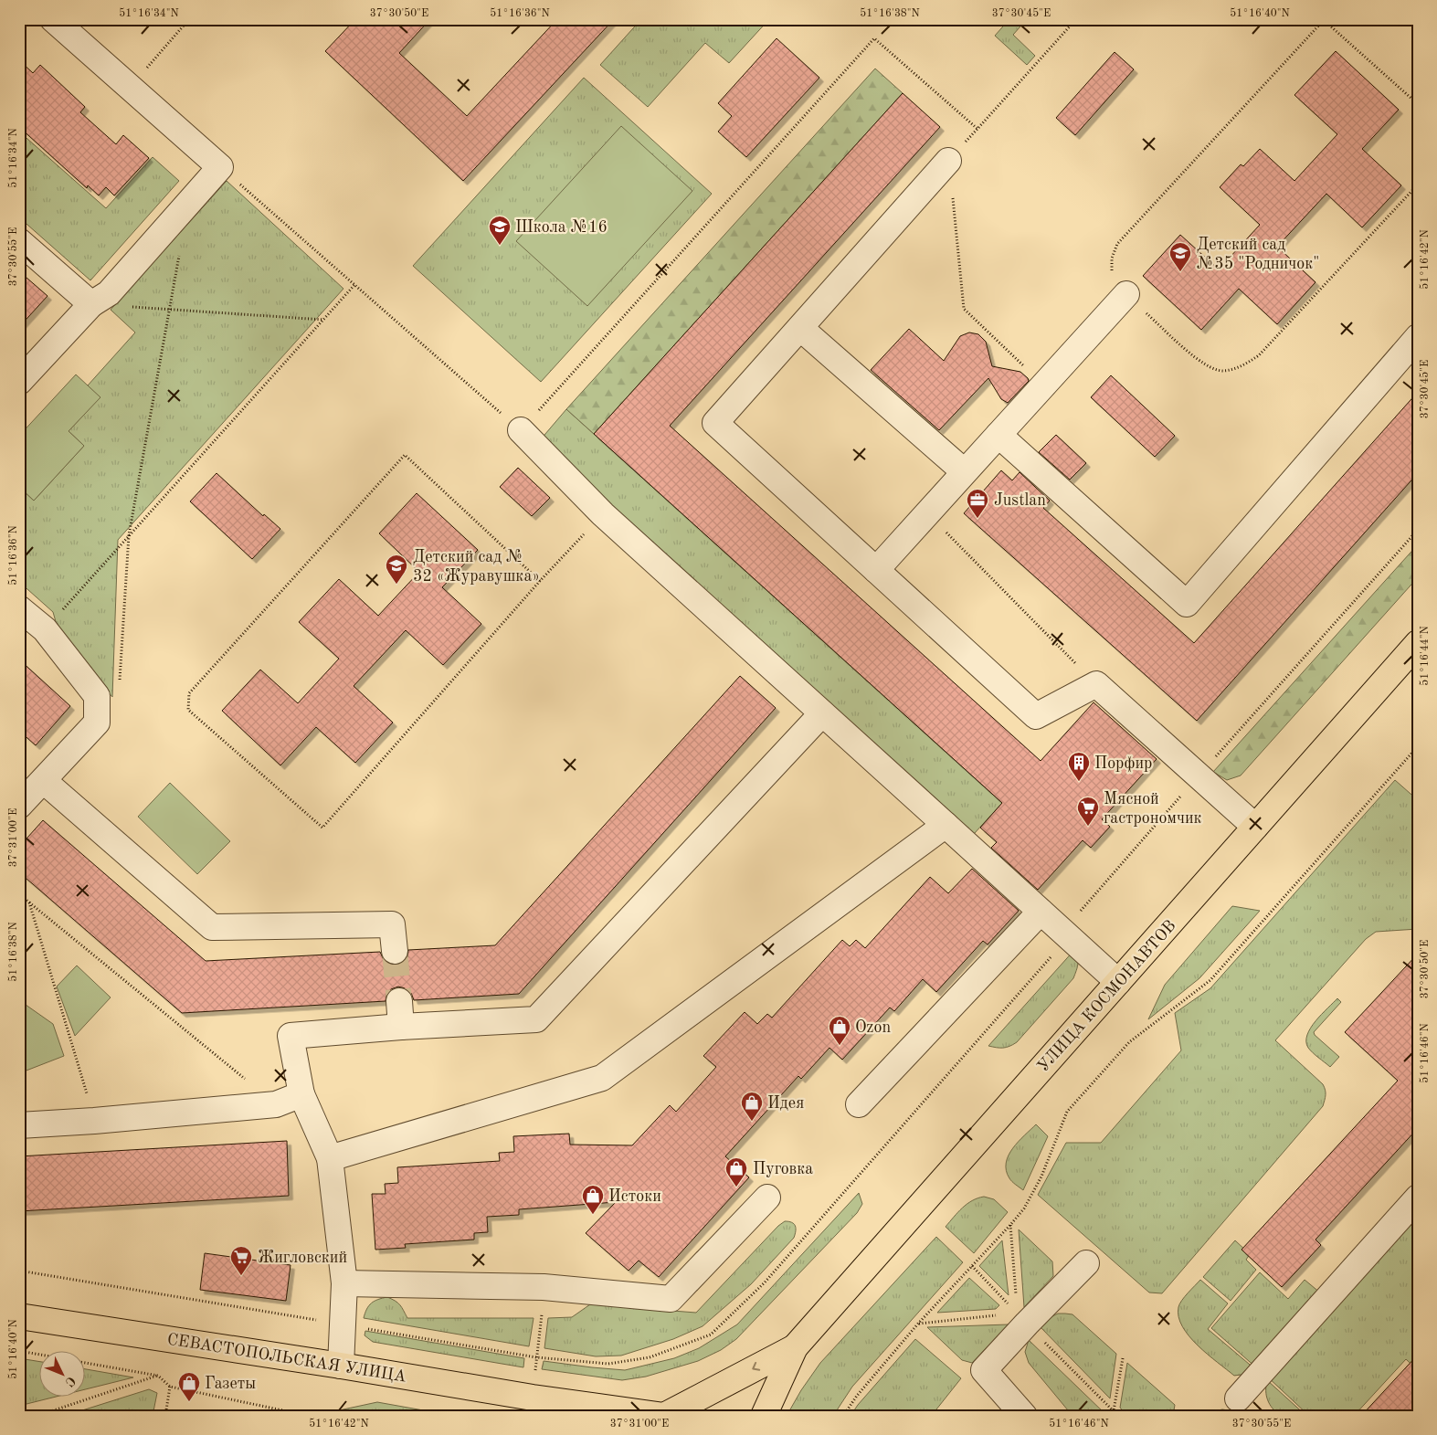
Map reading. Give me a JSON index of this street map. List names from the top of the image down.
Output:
{
  "streets": {
    "main road": ["УЛИЦА КОСМОНАВТОВ", "СЕВАСТОПОЛЬСКАЯ УЛИЦА"]
  },
  "crossings": [
    ["УЛИЦА КОСМОНАВТОВ", "СЕВАСТОПОЛЬСКАЯ УЛИЦА"]
  ],
  "places": {
    "school or university": ["Школа №16", "Детский сад №35 \"Родничок\"", "Детский сад № 32 «Журавушка»"],
    "office": ["Justlan"],
    "building": ["Порфир"],
    "supermarket": ["Мясной гастрономчик", "Жигловский"],
    "shop": [
      "Ozon",
      "Идея",
      "Пуговка",
      "Истоки",
      "Газеты"
    ]
  },
  "north": "bottom right",
  "coordinates": [
    "51°16'34\"N",
    "37°30'50\"E",
    "51°16'36\"N",
    "51°16'38\"N",
    "37°30'45\"E",
    "51°16'40\"N",
    "37°30'55\"E",
    "51°16'42\"N",
    "51°16'44\"N",
    "37°31'00\"E",
    "51°16'46\"N"
  ]
}
